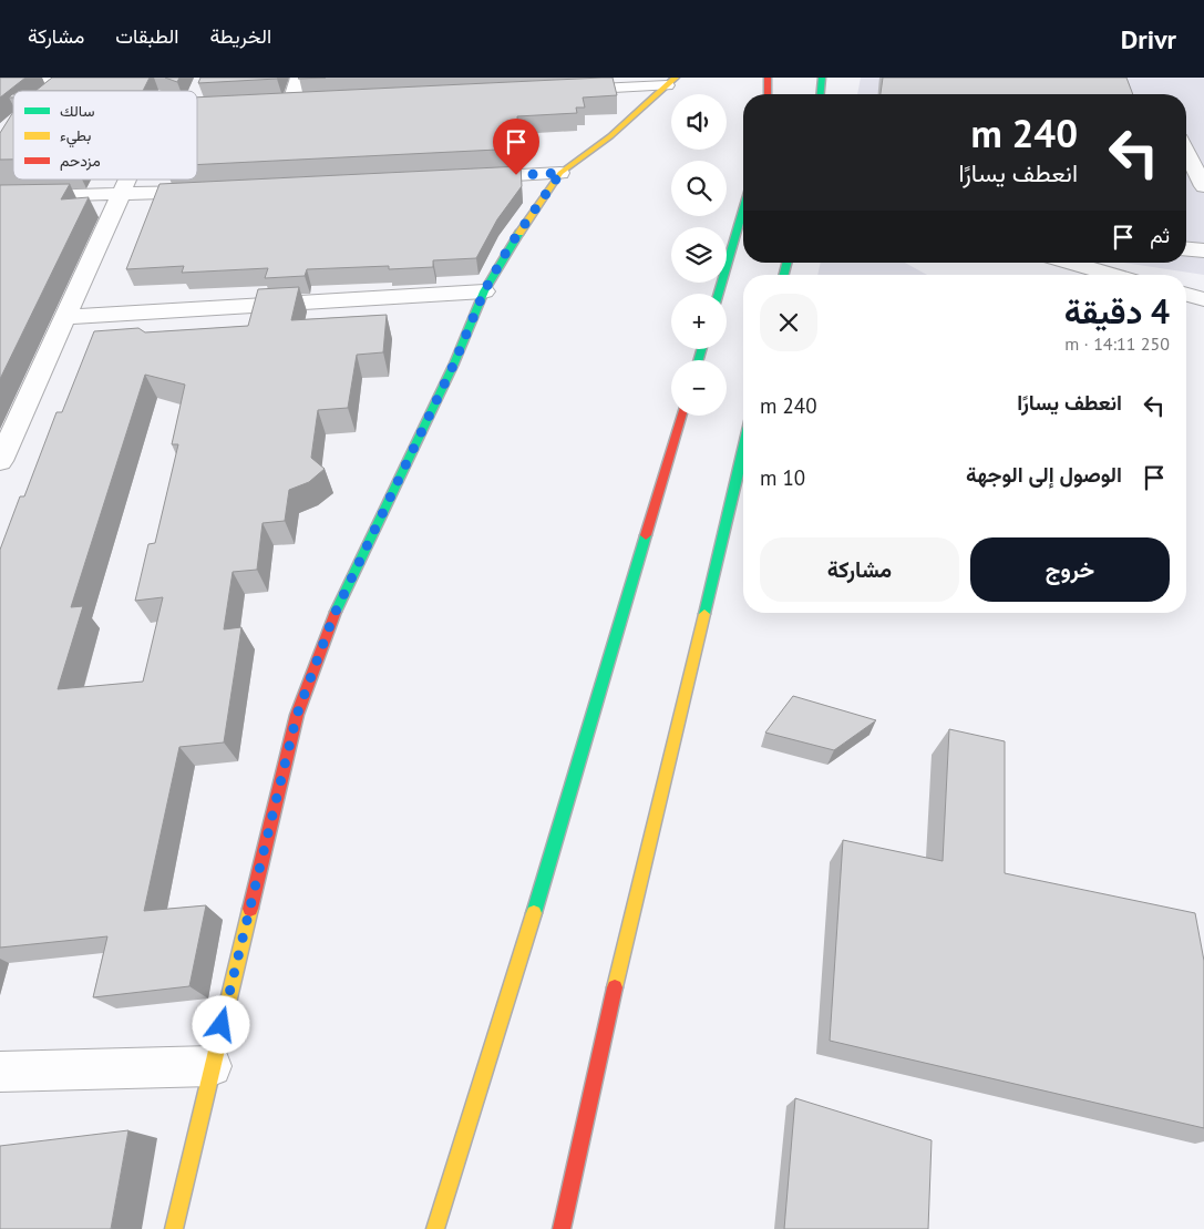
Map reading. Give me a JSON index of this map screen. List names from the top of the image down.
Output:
{
  "legend": ["سالك", "بطيء", "مزدحم"],
  "page": {
    "header": "Drivr",
    "nav": ["الخريطة", "الطبقات", "مشاركة"],
    "map_buttons": ["+", "−"],
    "turn": ["240 m", "انعطف يسارًا"],
    "then": "ثم",
    "heading": ["4 دقيقة", "250 m · 14:11"],
    "list": [
      {
        "name": "انعطف يسارًا",
        "value": "240 m"
      },
      {
        "name": "الوصول إلى الوجهة",
        "value": "10 m"
      }
    ],
    "buttons": ["خروج", "مشاركة"]
  }
}
